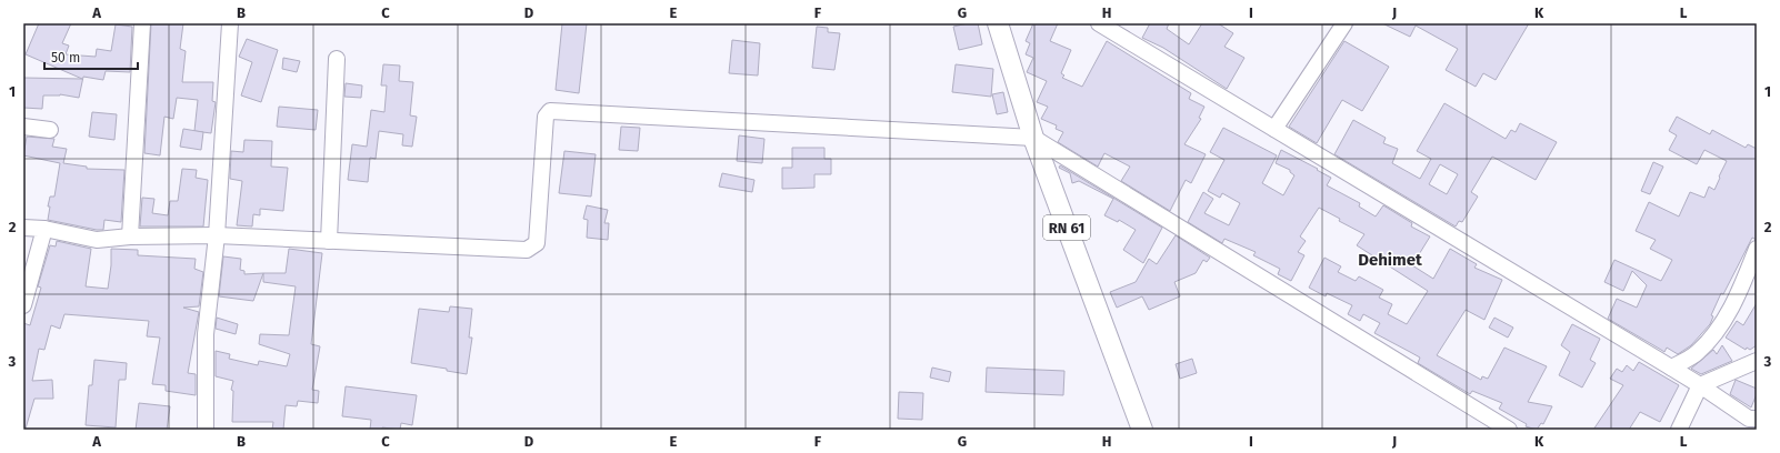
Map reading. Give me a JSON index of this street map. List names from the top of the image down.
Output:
{
  "streets": {
    "main road": ["RN 61"]
  },
  "districts": ["Dehimet"],
  "scale_bar": "50 m",
  "grid": {
    "columns": [
      "A",
      "B",
      "C",
      "D",
      "E",
      "F",
      "G",
      "H",
      "I",
      "J",
      "K",
      "L"
    ],
    "rows": ["1", "2", "3"]
  }
}
